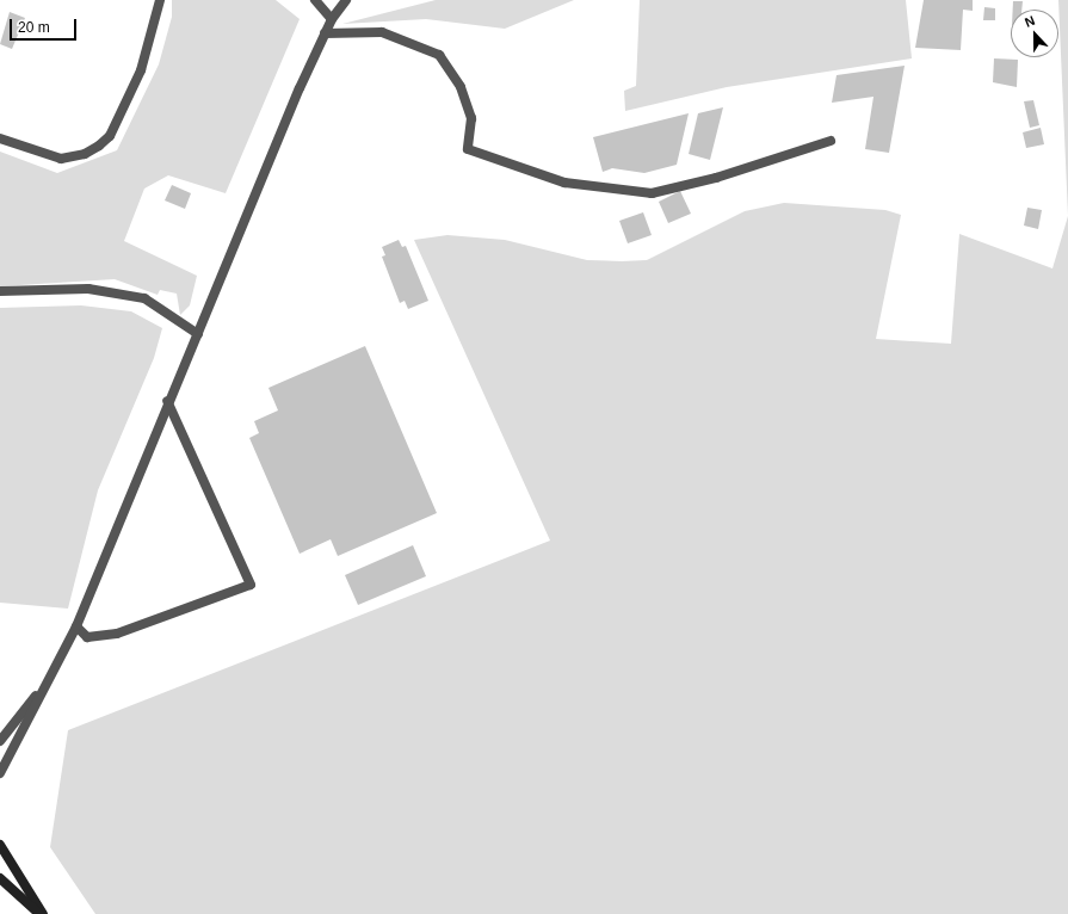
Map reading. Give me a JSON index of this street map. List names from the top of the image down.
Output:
{
  "scale_bar": "20 m",
  "north": "top"
}
